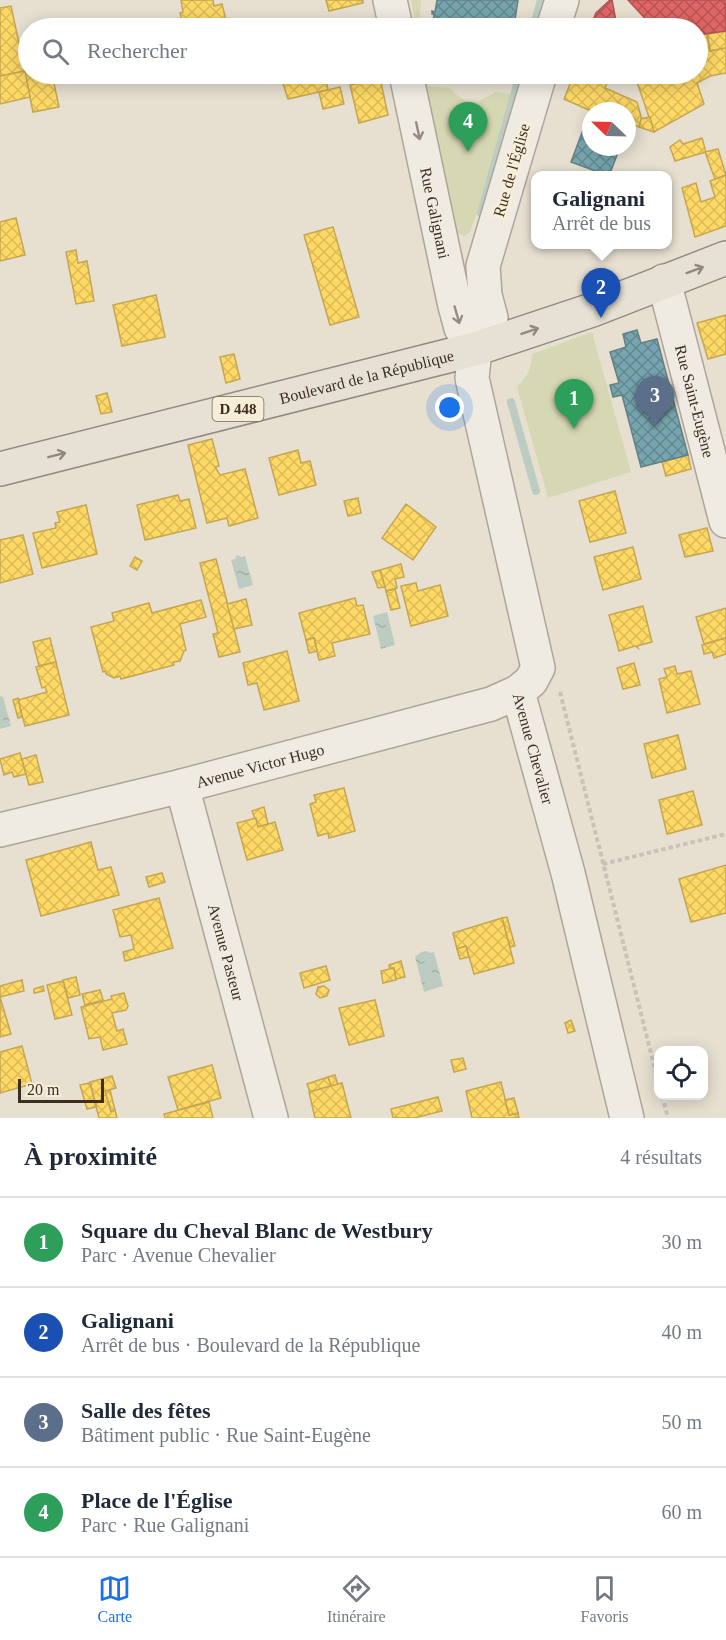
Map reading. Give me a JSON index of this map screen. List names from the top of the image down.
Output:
{
  "streets": {
    "main road": ["Boulevard de la République", "D 448"],
    "street": [
      "Rue de l'Église",
      "Rue Galignani",
      "Rue Saint-Eugène",
      "Avenue Chevalier",
      "Avenue Victor Hugo",
      "Avenue Pasteur"
    ]
  },
  "crossings": [
    ["Rue de l'Église", "Rue Galignani"],
    ["Rue de l'Église", "Boulevard de la République"],
    ["Rue de l'Église", "Avenue Chevalier"],
    ["Rue Galignani", "Boulevard de la République"],
    ["Rue Galignani", "Avenue Chevalier"],
    ["Boulevard de la République", "Rue Saint-Eugène"],
    ["Boulevard de la République", "Avenue Chevalier"],
    ["Avenue Chevalier", "Avenue Victor Hugo"],
    ["Avenue Victor Hugo", "Avenue Pasteur"]
  ],
  "one_way": ["Rue Galignani", "Boulevard de la République"],
  "scale_bar": "20 m",
  "north": "top left",
  "page": {
    "search": "Rechercher",
    "pins": [
      "4",
      "2",
      "3",
      "1"
    ],
    "popup": ["Galignani", "Arrêt de bus"],
    "scale": "20 m",
    "heading": ["À proximité", "4 résultats"],
    "list": [
      {
        "mark": "1",
        "name": "Square du Cheval Blanc de Westbury",
        "note": "Parc · Avenue Chevalier",
        "value": "30 m"
      },
      {
        "mark": "2",
        "name": "Galignani",
        "note": "Arrêt de bus · Boulevard de la République",
        "value": "40 m"
      },
      {
        "mark": "3",
        "name": "Salle des fêtes",
        "note": "Bâtiment public · Rue Saint-Eugène",
        "value": "50 m"
      },
      {
        "mark": "4",
        "name": "Place de l'Église",
        "note": "Parc · Rue Galignani",
        "value": "60 m"
      }
    ],
    "nav": ["Carte", "Itinéraire", "Favoris"]
  }
}
